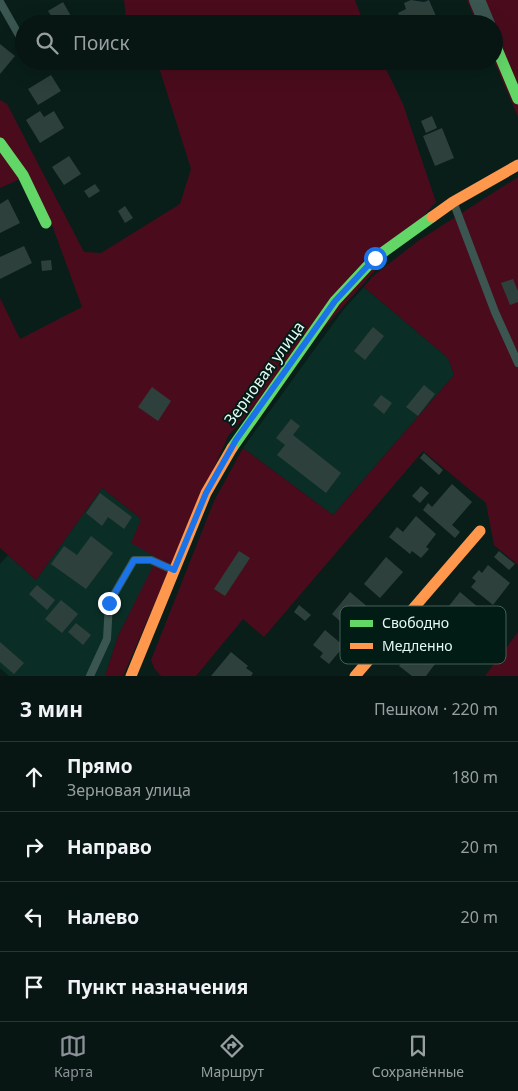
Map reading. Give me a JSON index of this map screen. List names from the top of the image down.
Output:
{
  "streets": {
    "street": ["Зерновая улица"]
  },
  "legend": ["Свободно", "Медленно"],
  "page": {
    "search": "Поиск",
    "heading": ["3 мин", "Пешком · 220 m"],
    "list": [
      ["Прямо", "Зерновая улица", "180 m"],
      ["Направо", "20 m"],
      ["Налево", "20 m"],
      "Пункт назначения"
    ],
    "nav": ["Карта", "Маршрут", "Сохранённые"]
  }
}
